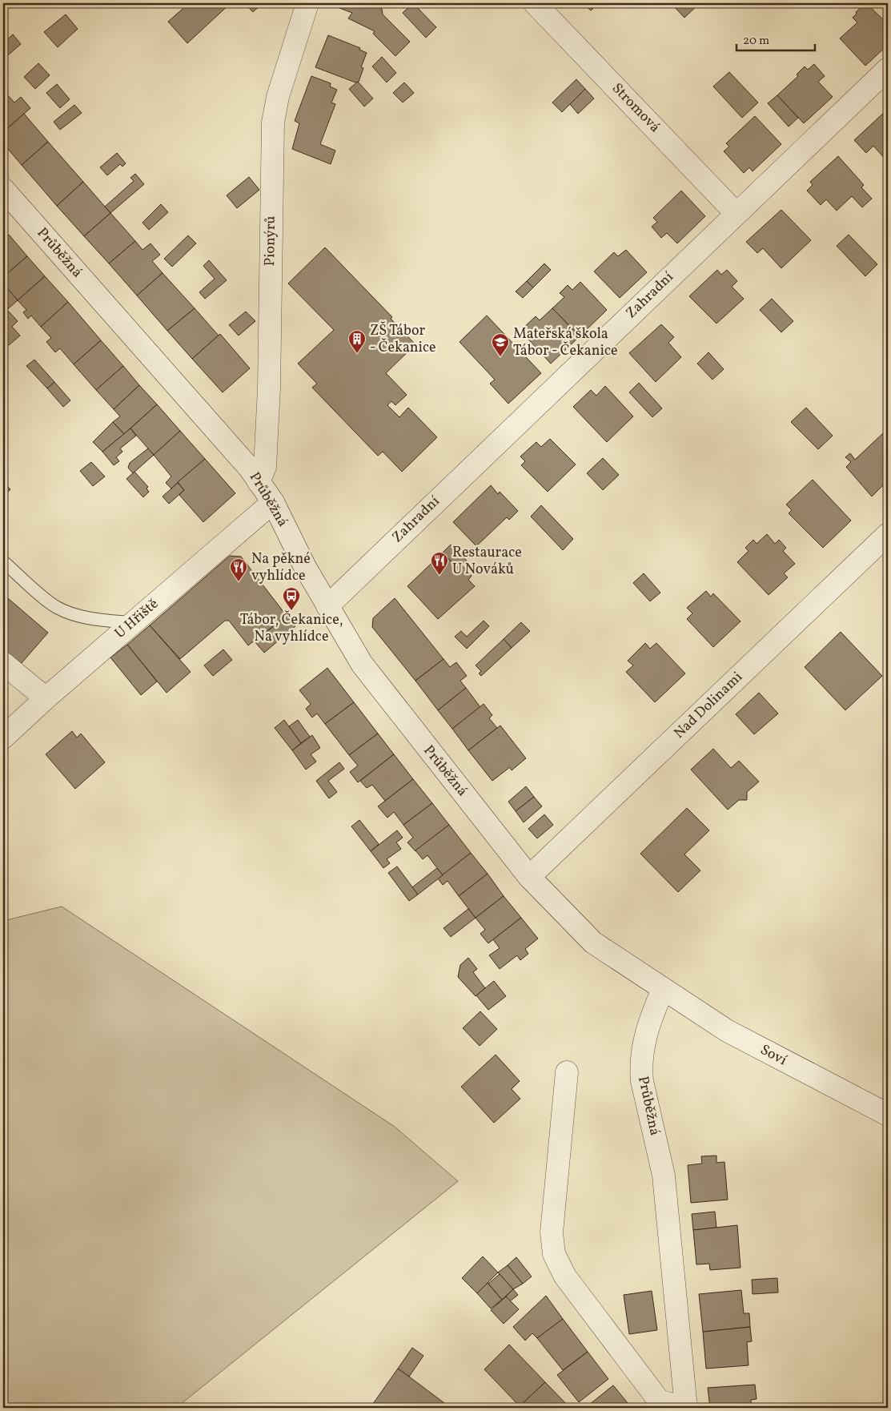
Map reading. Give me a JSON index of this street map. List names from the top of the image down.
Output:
{
  "streets": {
    "street": [
      "Stromová",
      "Pionýrů",
      "Průběžná",
      "Zahradní",
      "U Hřiště",
      "Nad Dolinami",
      "Soví"
    ]
  },
  "crossings": [
    ["Stromová", "Zahradní"],
    ["Pionýrů", "Průběžná"],
    ["Průběžná", "Zahradní"],
    ["Průběžná", "U Hřiště"],
    ["Průběžná", "Nad Dolinami"],
    ["Průběžná", "Soví"]
  ],
  "places": {
    "building": ["ZŠ Tábor - Čekanice"],
    "school or university": ["Mateřská škola Tábor - Čekanice"],
    "restaurant": ["Restaurace U Nováků", "Na pěkné vyhlídce"],
    "bus stop": ["Tábor, Čekanice, Na vyhlídce"]
  },
  "scale_bar": "20 m"
}
